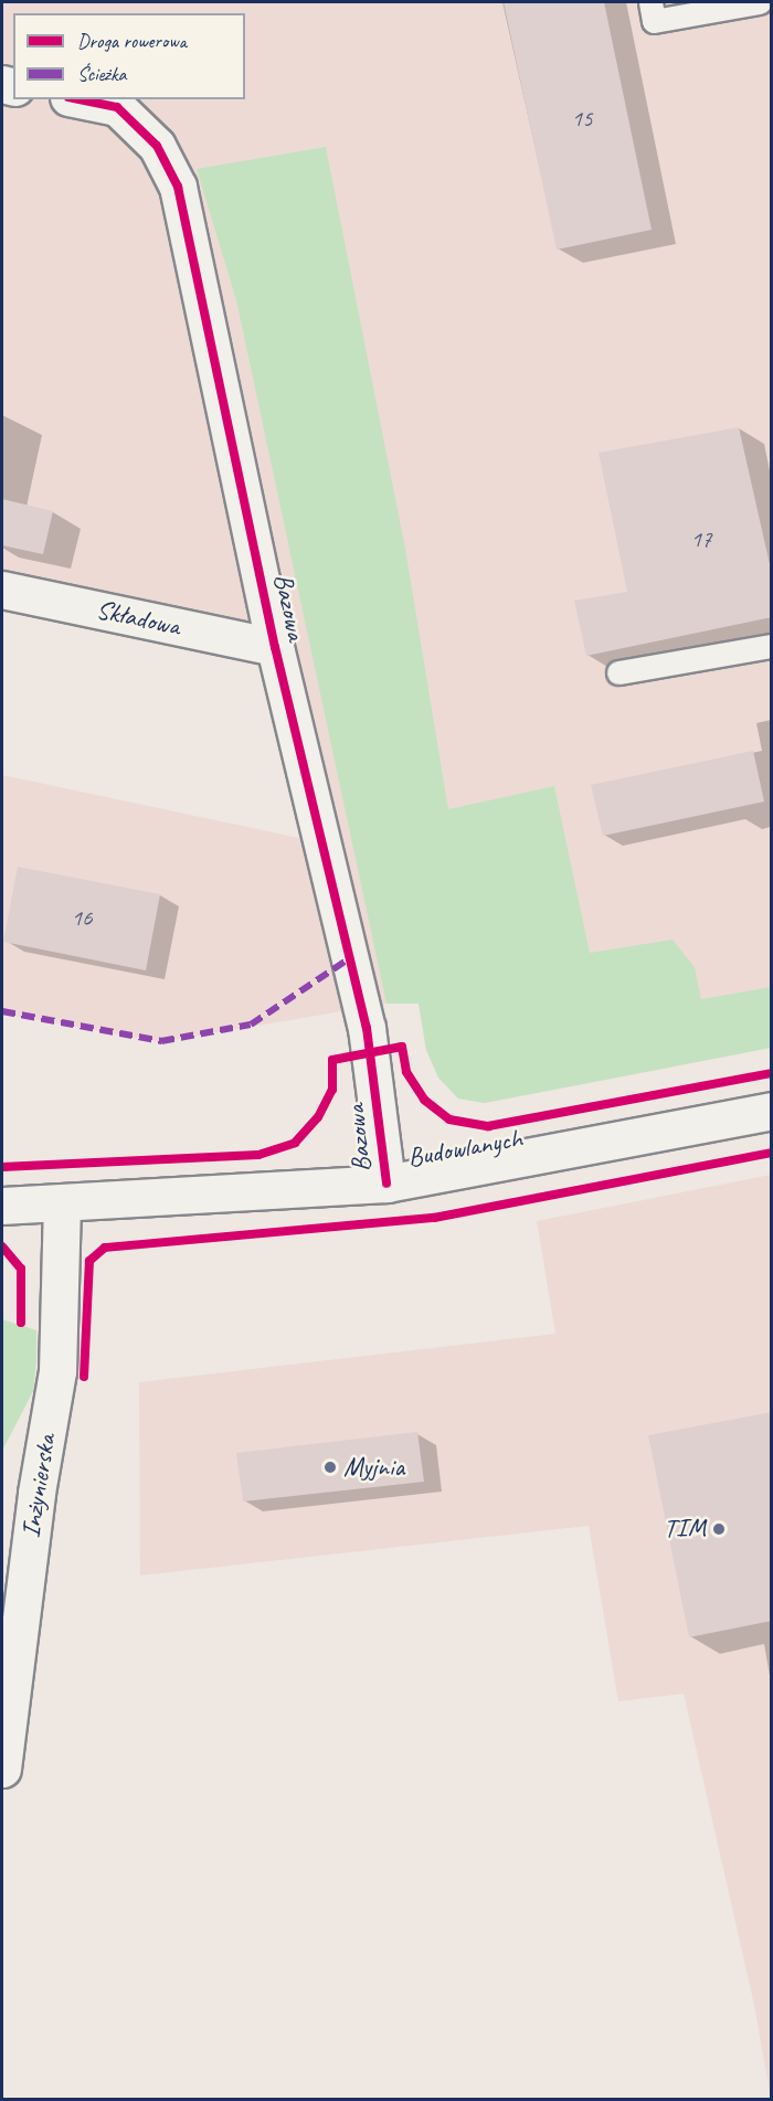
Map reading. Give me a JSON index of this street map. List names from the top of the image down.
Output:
{
  "streets": {
    "street": [
      "Bazowa",
      "Składowa",
      "Budowlanych",
      "Inżynierska"
    ]
  },
  "crossings": [
    ["Bazowa", "Składowa"],
    ["Bazowa", "Budowlanych"],
    ["Budowlanych", "Inżynierska"]
  ],
  "places": ["Myjnia", "TIM"],
  "house_numbers": ["15", "17", "16"],
  "legend": ["Droga rowerowa", "Ścieżka"]
}
